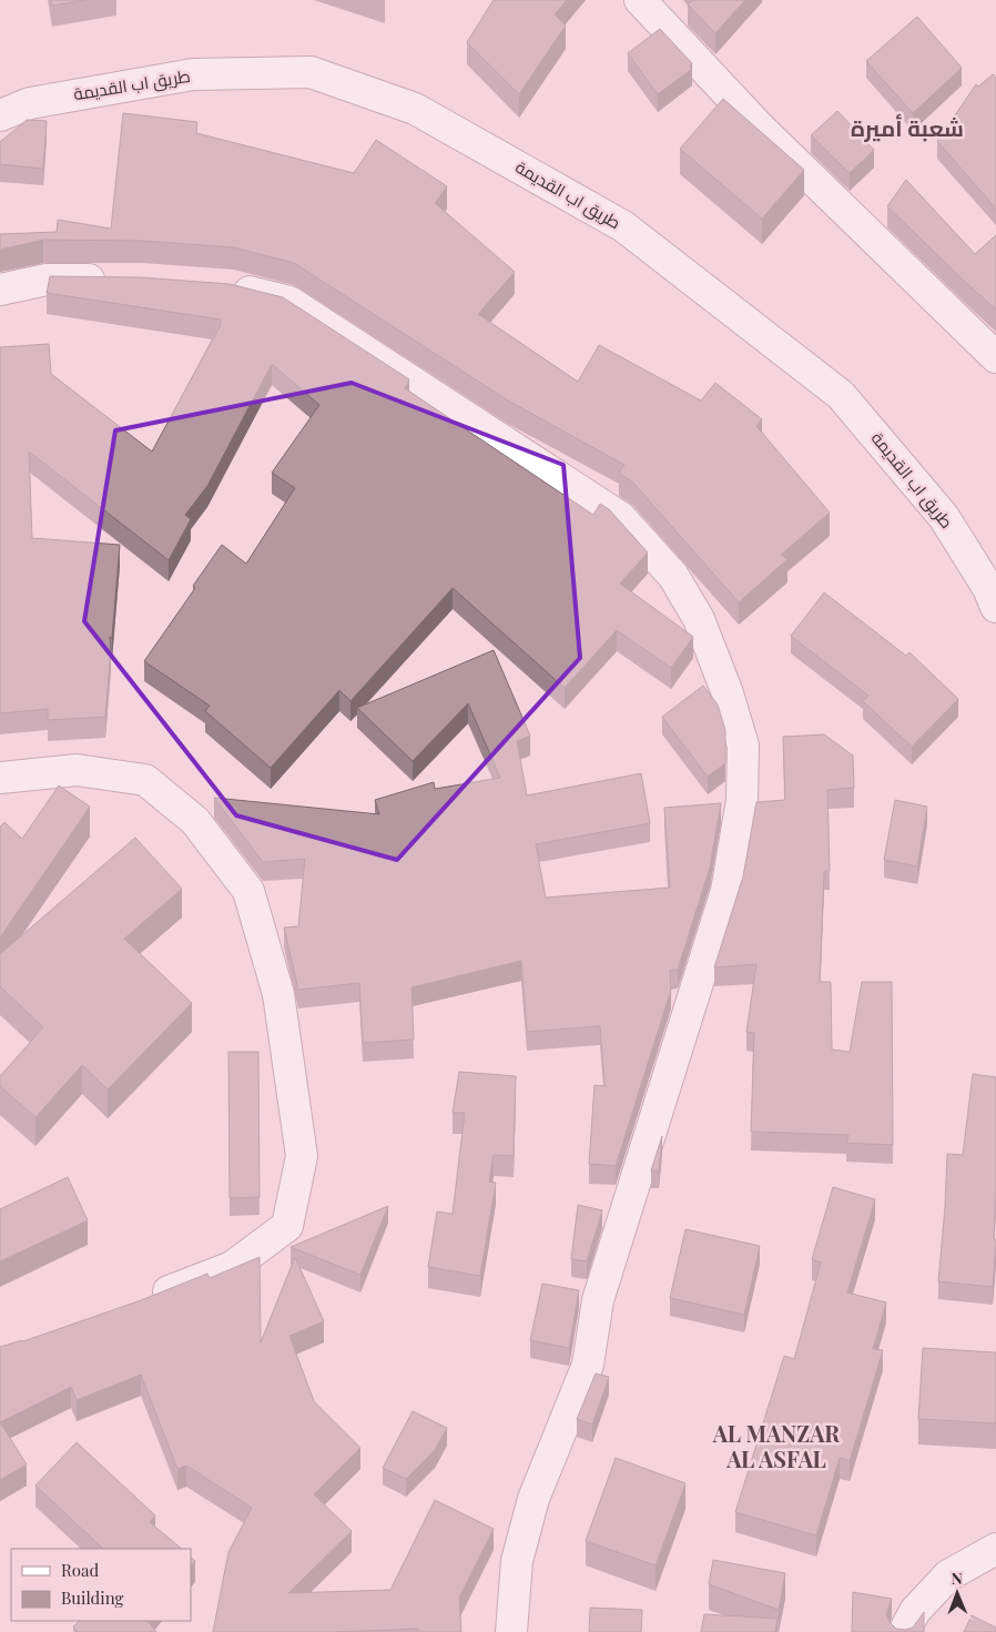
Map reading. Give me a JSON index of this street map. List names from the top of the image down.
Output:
{
  "streets": {
    "street": ["طريق اب القديمة"]
  },
  "districts": ["شعبة أميرة", "AL MANZAR AL ASFAL"],
  "legend": ["Road", "Building"],
  "north": "top"
}
